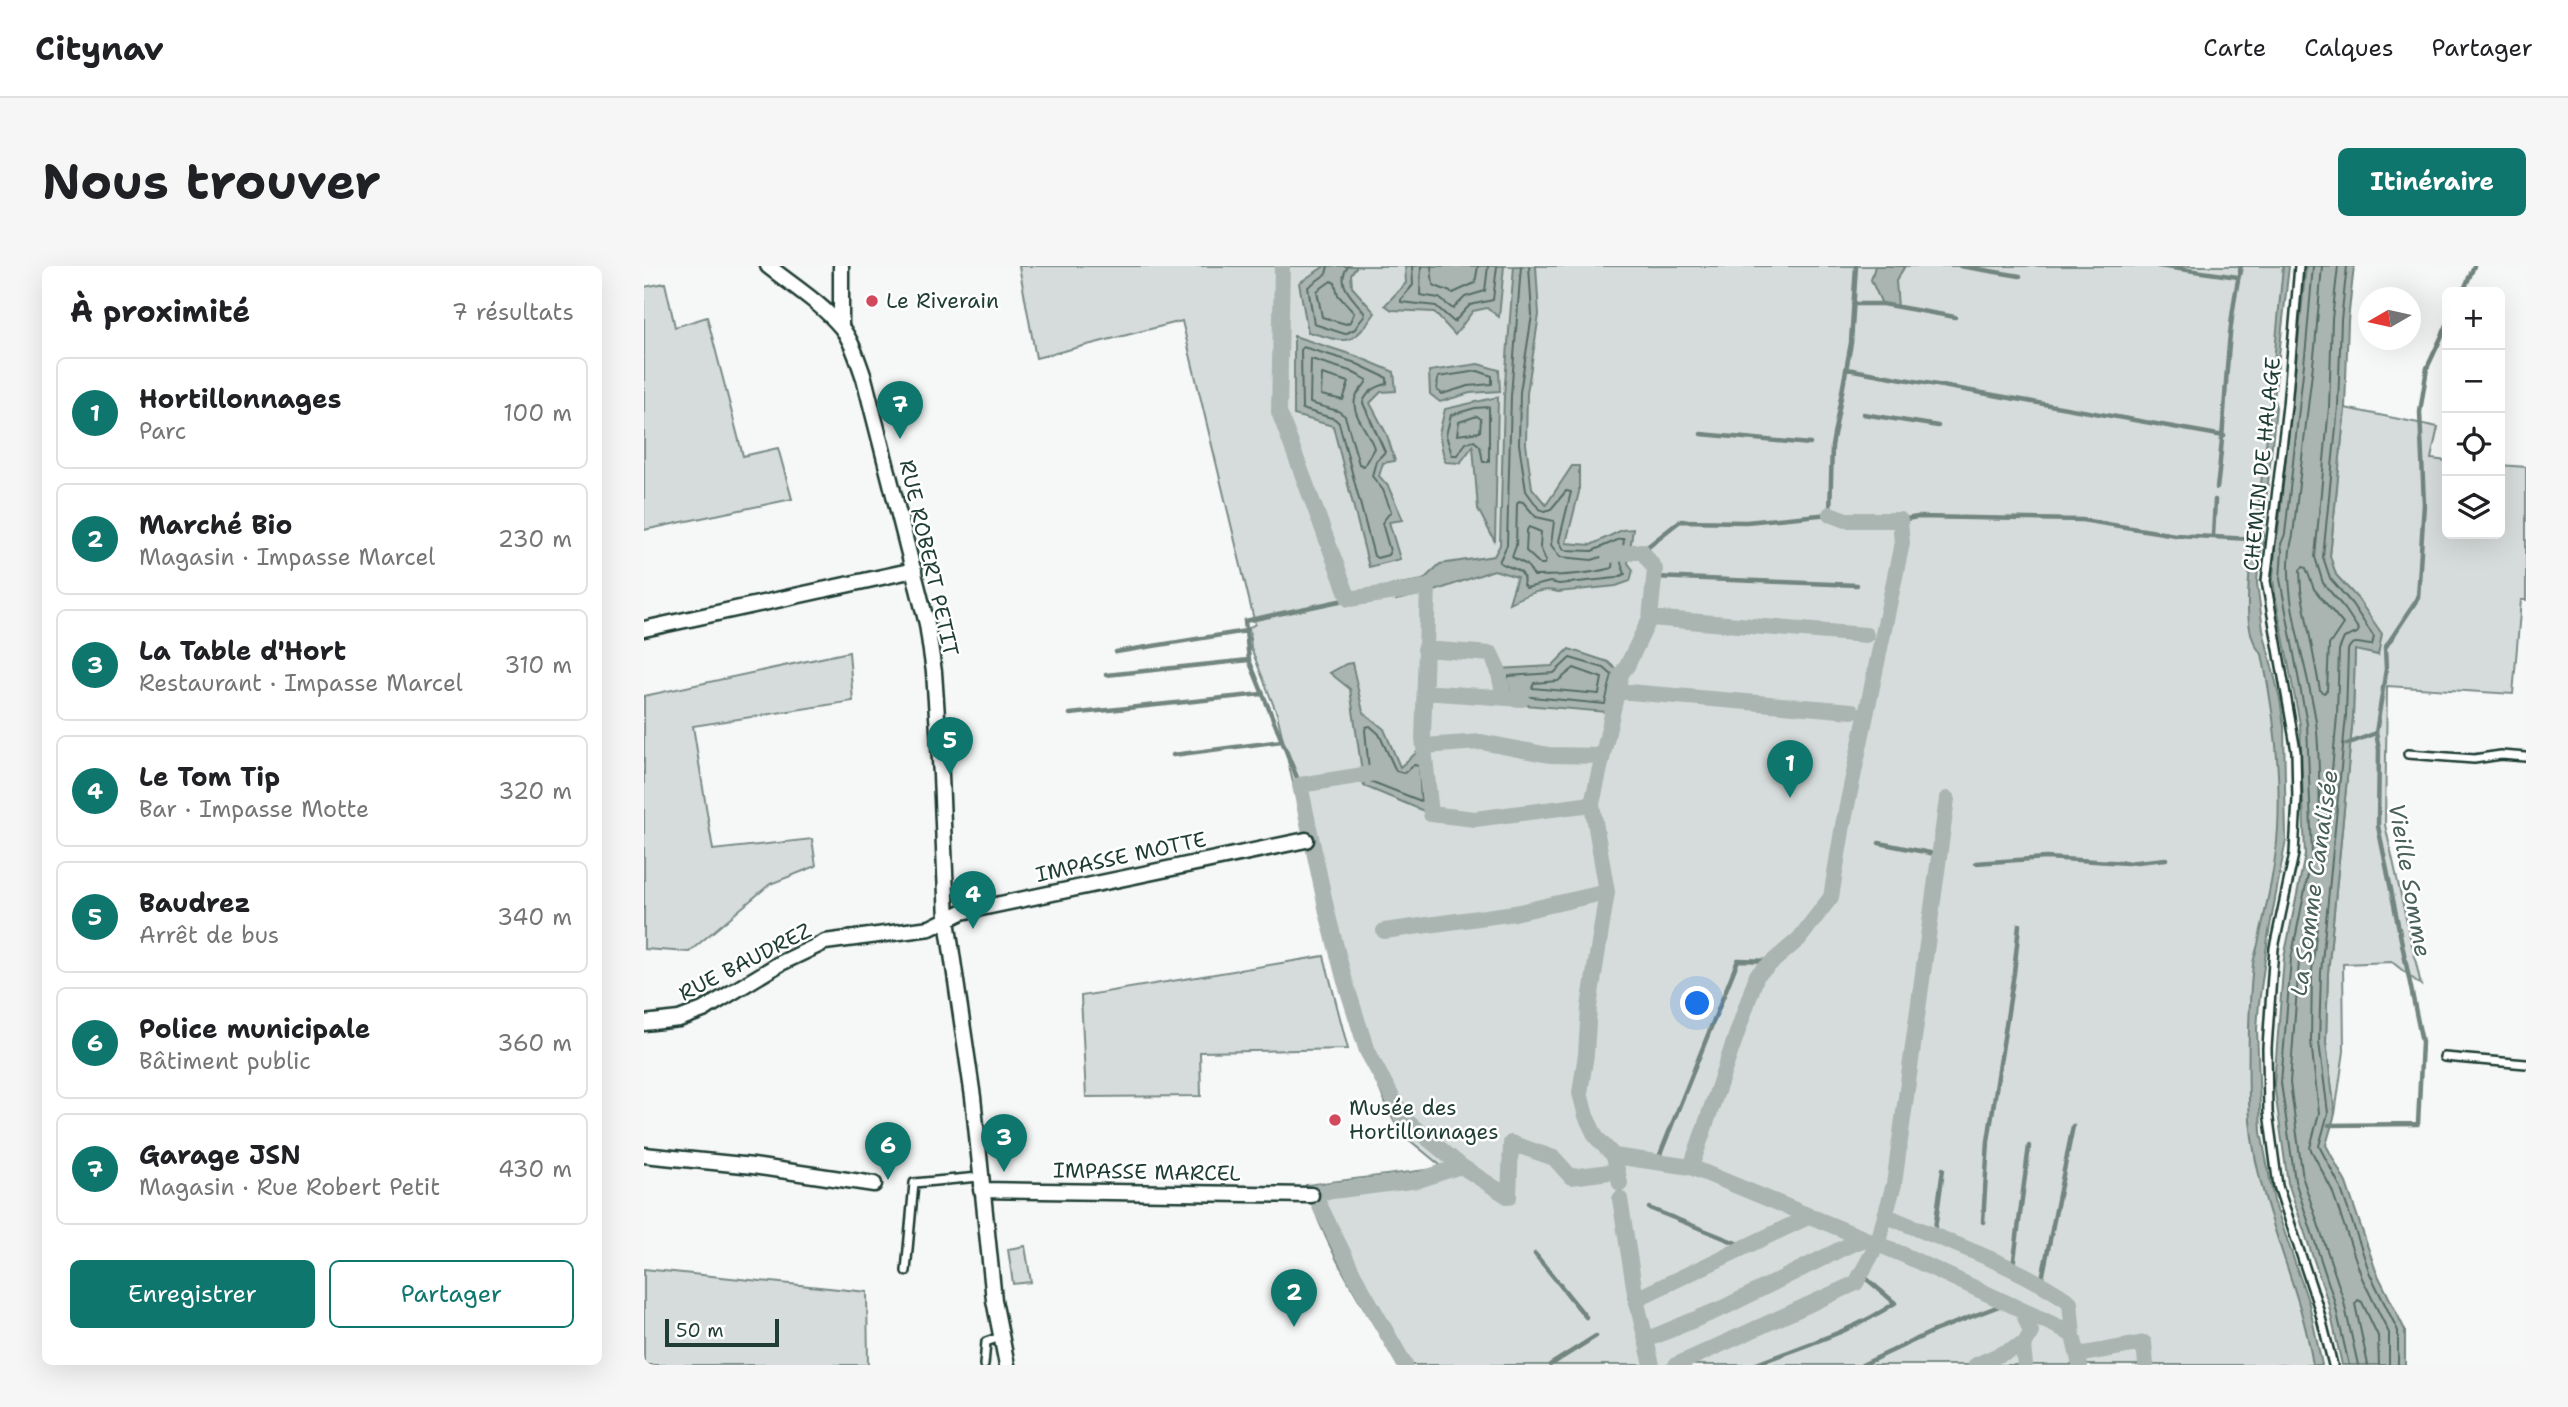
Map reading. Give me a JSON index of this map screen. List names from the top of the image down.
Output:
{
  "streets": {
    "street": [
      "RUE ROBERT PETIT",
      "IMPASSE MOTTE",
      "RUE BAUDREZ",
      "IMPASSE MARCEL"
    ],
    "lane": ["CHEMIN DE HALAGE"]
  },
  "crossings": [
    ["RUE ROBERT PETIT", "IMPASSE MOTTE"],
    ["RUE ROBERT PETIT", "RUE BAUDREZ"],
    ["RUE ROBERT PETIT", "IMPASSE MARCEL"],
    ["IMPASSE MOTTE", "RUE BAUDREZ"]
  ],
  "water": ["Vieille Somme", "La Somme Canalisée"],
  "places": ["Le Riverain", "Musée des Hortillonnages"],
  "scale_bar": "50 m",
  "north": "left",
  "page": {
    "header": "Citynav",
    "nav": ["Carte", "Calques", "Partager"],
    "buttons": [
      "Itinéraire",
      ["Enregistrer", "Partager"]
    ],
    "title": "Nous trouver",
    "heading": ["À proximité", "7 résultats"],
    "map_buttons": ["+", "−"],
    "list": [
      {
        "mark": "1",
        "name": "Hortillonnages",
        "note": "Parc",
        "value": "100 m"
      },
      {
        "mark": "2",
        "name": "Marché Bio",
        "note": "Magasin · Impasse Marcel",
        "value": "230 m"
      },
      {
        "mark": "3",
        "name": "La Table d'Hort",
        "note": "Restaurant · Impasse Marcel",
        "value": "310 m"
      },
      {
        "mark": "4",
        "name": "Le Tom Tip",
        "note": "Bar · Impasse Motte",
        "value": "320 m"
      },
      {
        "mark": "5",
        "name": "Baudrez",
        "note": "Arrêt de bus",
        "value": "340 m"
      },
      {
        "mark": "6",
        "name": "Police municipale",
        "note": "Bâtiment public",
        "value": "360 m"
      },
      {
        "mark": "7",
        "name": "Garage JSN",
        "note": "Magasin · Rue Robert Petit",
        "value": "430 m"
      }
    ],
    "pins": [
      "7",
      "5",
      "1",
      "4",
      "3",
      "6",
      "2"
    ],
    "scale": "50 m"
  }
}
